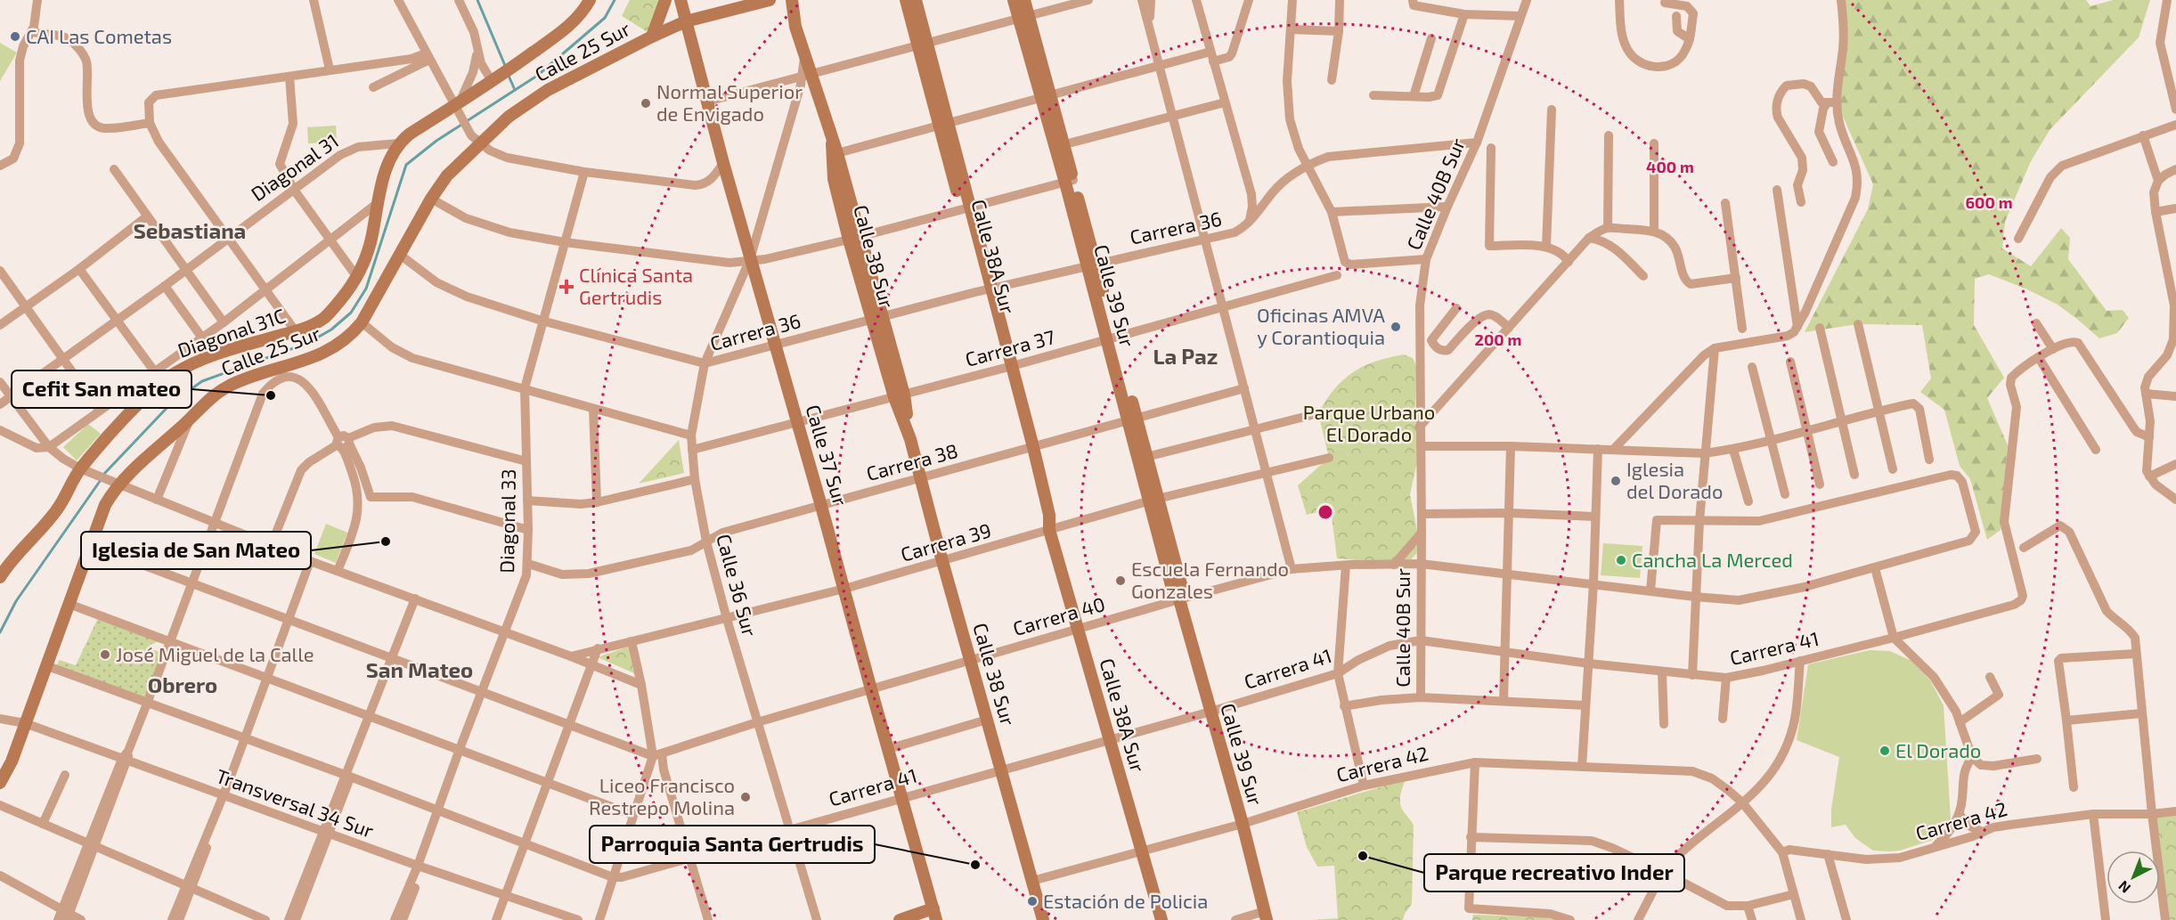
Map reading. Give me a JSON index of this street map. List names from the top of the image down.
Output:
{
  "streets": {
    "main road": [
      "Calle 25 Sur",
      "Calle 38 Sur",
      "Calle 38A Sur",
      "Calle 39 Sur",
      "Diagonal 31C",
      "Calle 37 Sur"
    ],
    "street": [
      "Diagonal 31",
      "Calle 40B Sur",
      "Carrera 36",
      "Carrera 37",
      "Carrera 38",
      "Diagonal 33",
      "Carrera 39",
      "Calle 36 Sur",
      "Carrera 40",
      "Carrera 41",
      "Carrera 42",
      "Transversal 34 Sur"
    ]
  },
  "crossings": [
    ["Calle 25 Sur", "Calle 37 Sur"],
    ["Calle 25 Sur", "Transversal 34 Sur"],
    ["Diagonal 31", "Diagonal 31C"],
    ["Calle 40B Sur", "Carrera 36"],
    ["Calle 40B Sur", "Carrera 40"],
    ["Calle 40B Sur", "Carrera 41"],
    ["Carrera 36", "Calle 38 Sur"],
    ["Carrera 36", "Calle 38A Sur"],
    ["Carrera 36", "Calle 39 Sur"],
    ["Carrera 36", "Calle 37 Sur"],
    ["Carrera 36", "Calle 36 Sur"],
    ["Calle 38 Sur", "Carrera 37"],
    ["Calle 38 Sur", "Carrera 38"],
    ["Calle 38 Sur", "Carrera 39"],
    ["Calle 38 Sur", "Calle 36 Sur"],
    ["Calle 38 Sur", "Carrera 40"],
    ["Calle 38 Sur", "Carrera 41"],
    ["Calle 38 Sur", "Carrera 42"],
    ["Calle 38A Sur", "Carrera 37"],
    ["Calle 38A Sur", "Carrera 38"],
    ["Calle 38A Sur", "Carrera 39"],
    ["Calle 38A Sur", "Carrera 40"],
    ["Calle 38A Sur", "Carrera 41"],
    ["Calle 38A Sur", "Carrera 42"],
    ["Calle 39 Sur", "Carrera 37"],
    ["Calle 39 Sur", "Carrera 38"],
    ["Calle 39 Sur", "Carrera 39"],
    ["Calle 39 Sur", "Carrera 40"],
    ["Calle 39 Sur", "Carrera 41"],
    ["Calle 39 Sur", "Carrera 42"],
    ["Carrera 37", "Calle 37 Sur"],
    ["Carrera 37", "Calle 36 Sur"],
    ["Calle 37 Sur", "Carrera 38"],
    ["Calle 37 Sur", "Carrera 39"],
    ["Calle 37 Sur", "Calle 36 Sur"],
    ["Calle 37 Sur", "Carrera 40"],
    ["Calle 37 Sur", "Carrera 41"],
    ["Carrera 38", "Diagonal 33"],
    ["Carrera 38", "Calle 36 Sur"],
    ["Diagonal 33", "Transversal 34 Sur"],
    ["Carrera 39", "Calle 36 Sur"],
    ["Calle 36 Sur", "Carrera 40"],
    ["Calle 36 Sur", "Carrera 41"]
  ],
  "districts": [
    "Sebastiana",
    "La Paz",
    "San Mateo",
    "Obrero"
  ],
  "parks": ["Parque Urbano El Dorado"],
  "places": {
    "other": [
      "CAI Las Cometas",
      "Normal Superior de Envigado",
      "Oficinas AMVA y Corantioquia",
      "Cefit San mateo",
      "Iglesia del Dorado",
      "Iglesia de San Mateo",
      "Cancha La Merced",
      "Escuela Fernando Gonzales",
      "José Miguel de la Calle",
      "El Dorado",
      "Liceo Francisco Restrepo Molina",
      "Parque recreativo Inder",
      "Parroquia Santa Gertrudis",
      "Estación de Policia"
    ],
    "health": ["Clínica Santa Gertrudis"]
  },
  "north": "bottom left",
  "rings": ["400 m", "600 m", "200 m"]
}
